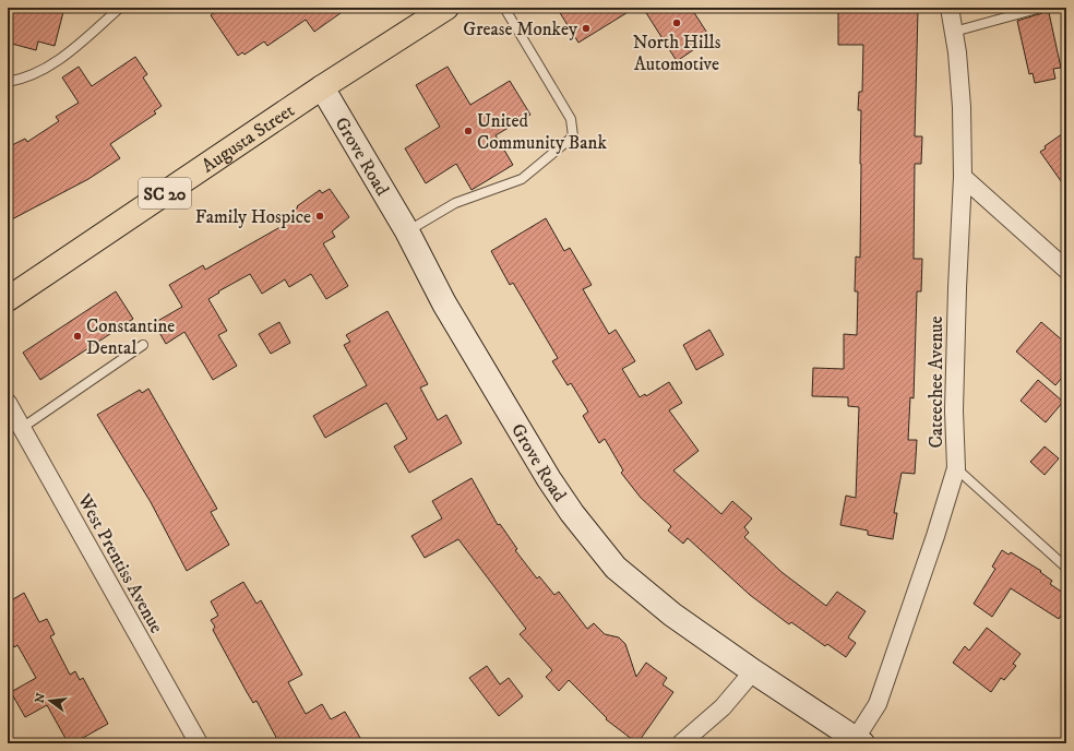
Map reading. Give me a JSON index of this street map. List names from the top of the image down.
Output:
{
  "streets": {
    "main road": ["Augusta Street", "Grove Road", "SC 20"],
    "street": ["Cateechee Avenue", "West Prentiss Avenue"]
  },
  "crossings": [
    ["Augusta Street", "Grove Road"],
    ["Grove Road", "Cateechee Avenue"]
  ],
  "places": [
    "North Hills Automotive",
    "Grease Monkey",
    "United Community Bank",
    "Family Hospice",
    "Constantine Dental"
  ],
  "north": "left"
}
